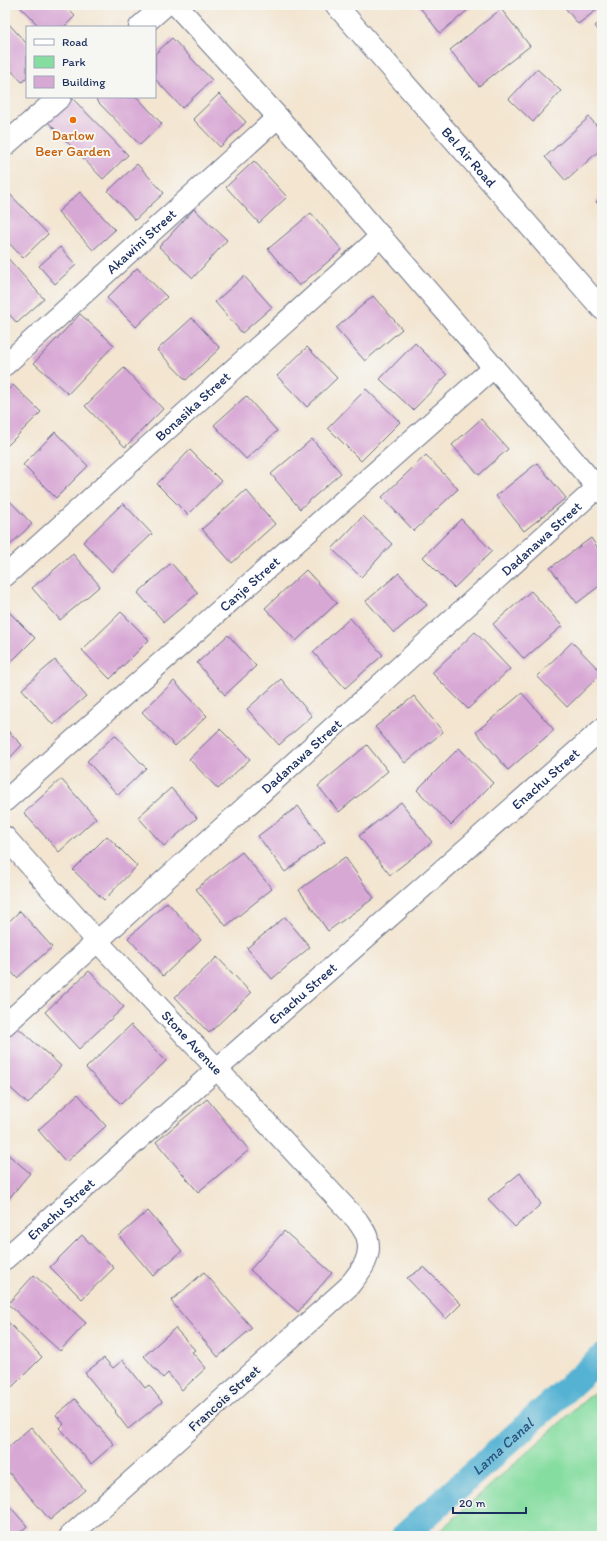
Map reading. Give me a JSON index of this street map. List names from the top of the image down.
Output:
{
  "streets": {
    "street": [
      "Bel Air Road",
      "Akawini Street",
      "Bonasika Street",
      "Dadanawa Street",
      "Canje Street",
      "Enachu Street",
      "Stone Avenue",
      "Francois Street"
    ]
  },
  "crossings": [
    ["Dadanawa Street", "Stone Avenue"],
    ["Enachu Street", "Stone Avenue"],
    ["Stone Avenue", "Francois Street"]
  ],
  "water": ["Lama Canal"],
  "places": ["Darlow Beer Garden"],
  "legend": ["Road", "Park", "Building"],
  "scale_bar": "20 m"
}
